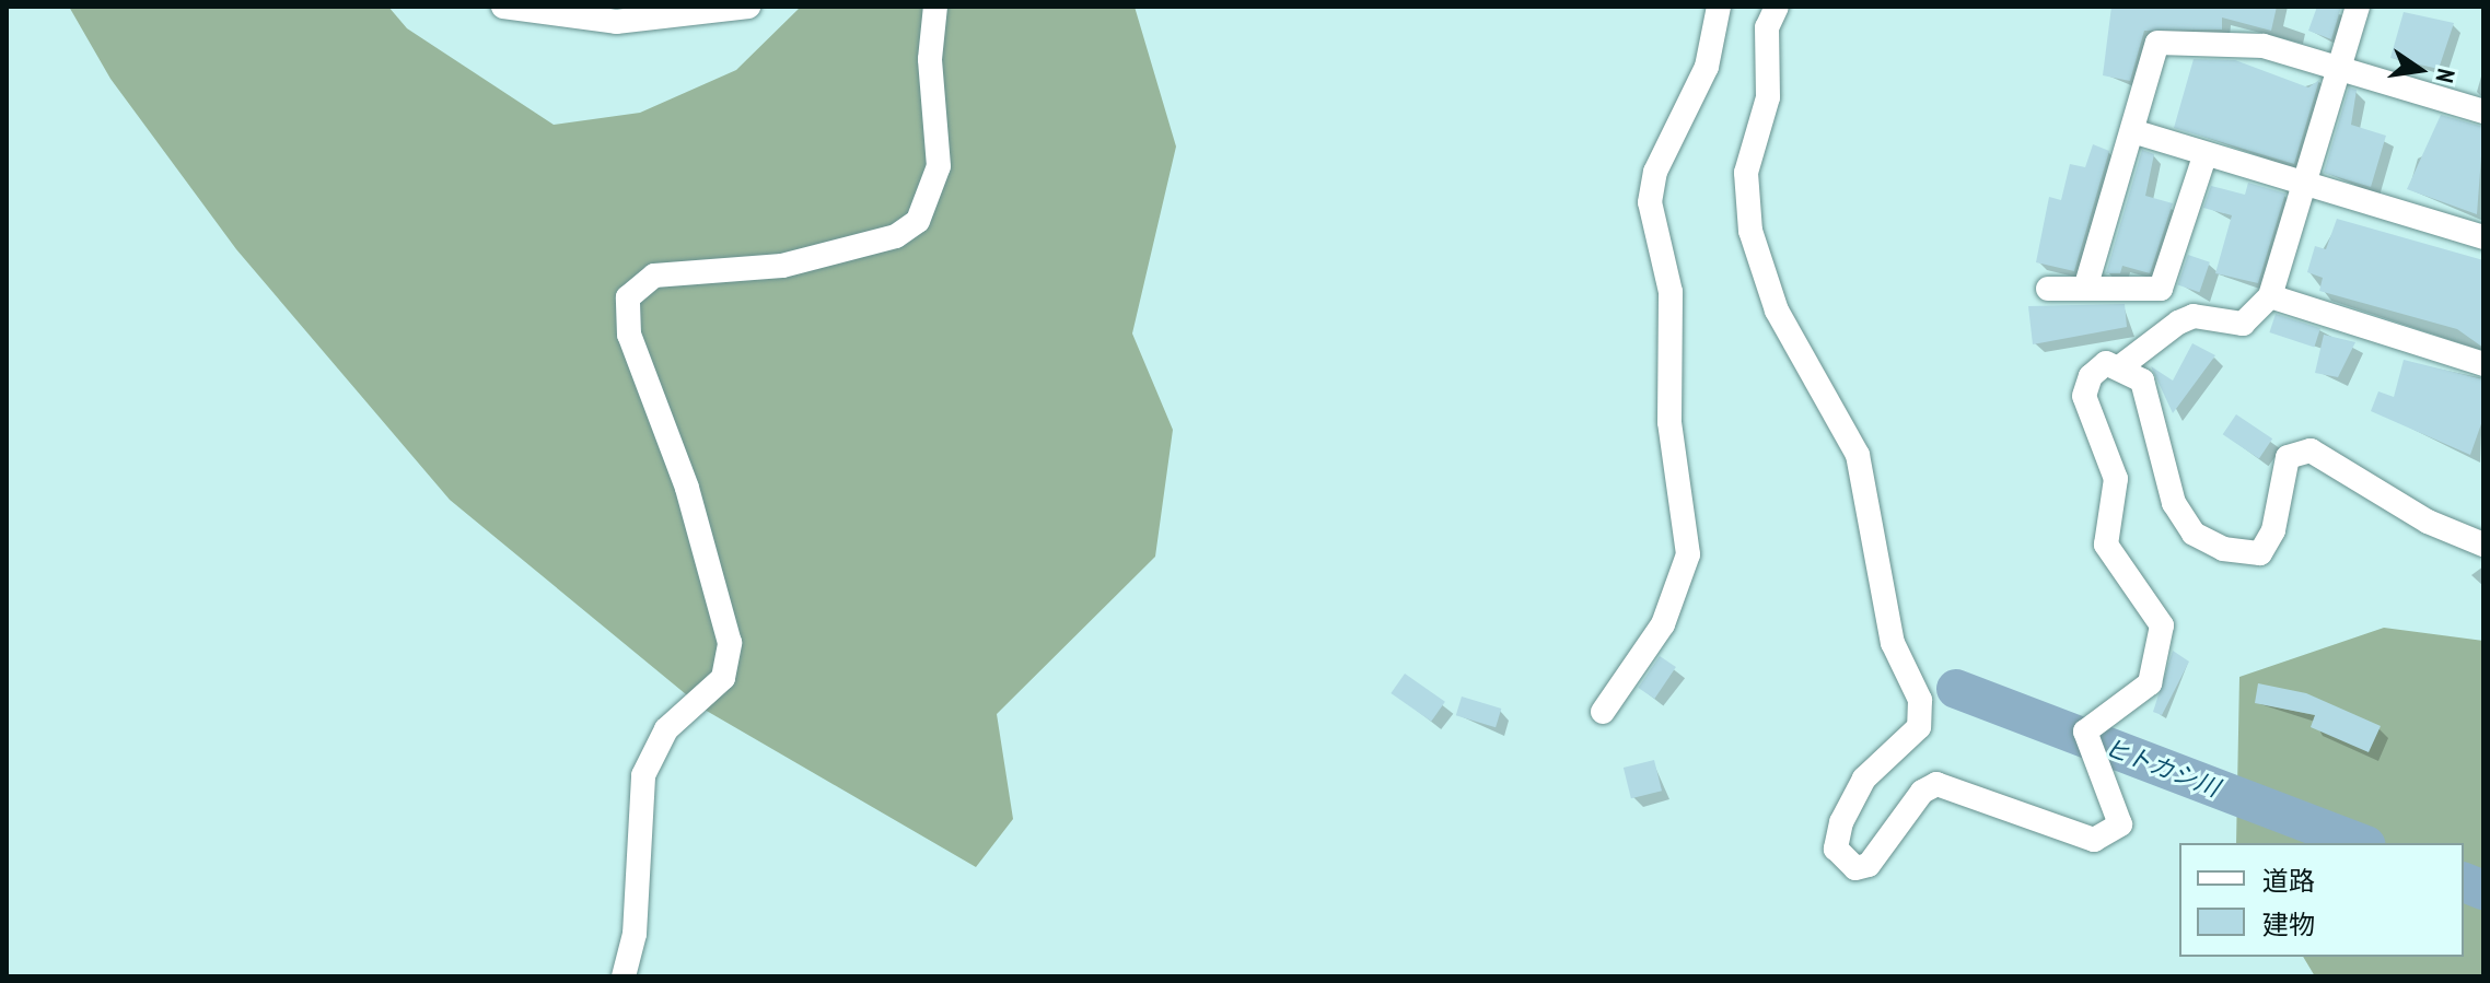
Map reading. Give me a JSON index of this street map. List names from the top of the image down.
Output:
{
  "water": ["ヒトカシ川"],
  "legend": ["道路", "建物"],
  "north": "right"
}
